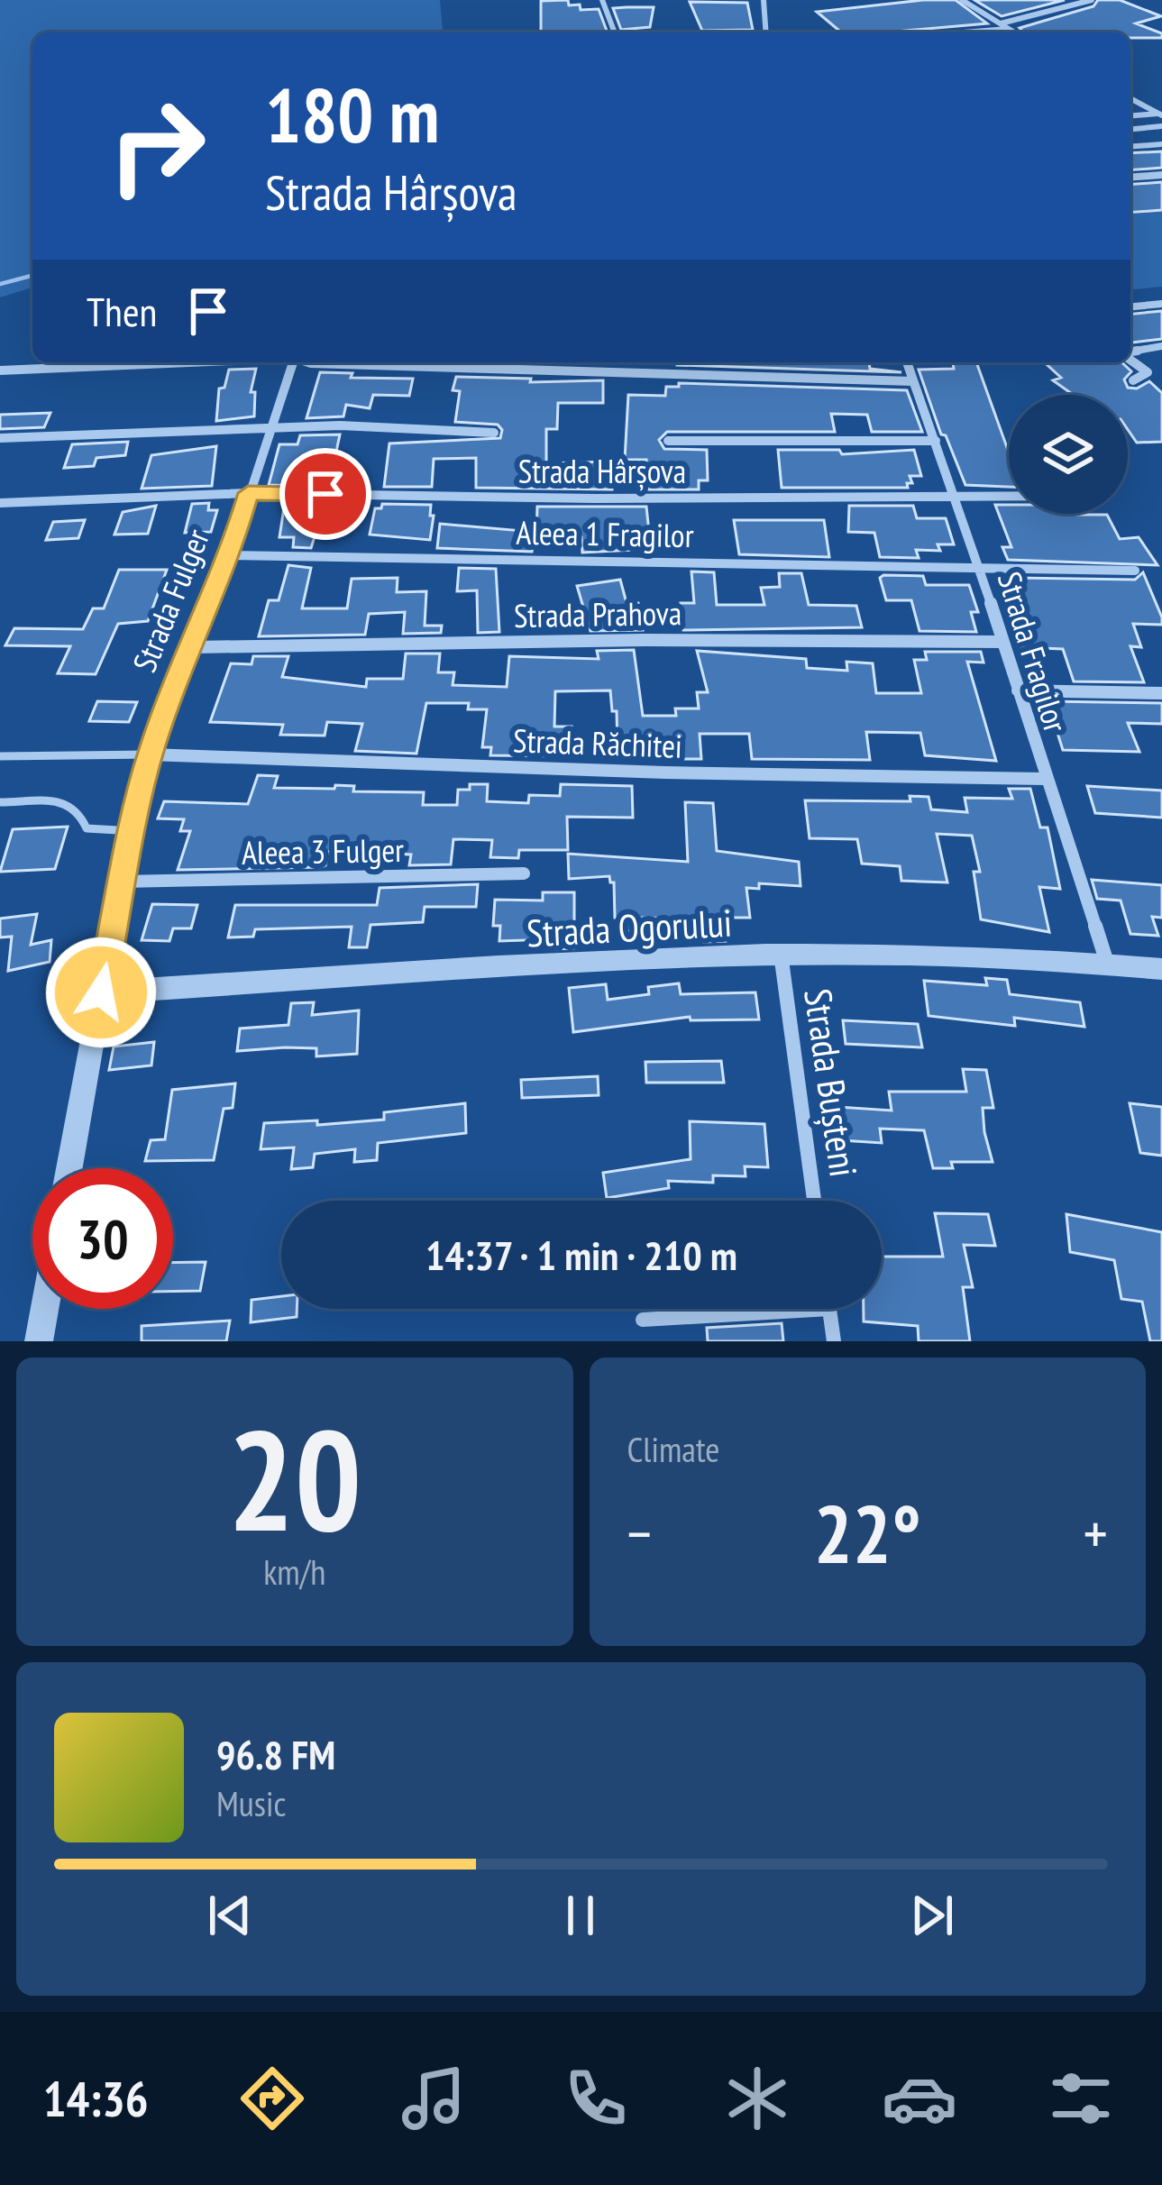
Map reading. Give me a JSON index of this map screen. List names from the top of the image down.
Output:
{
  "streets": {
    "street": [
      "Strada Hârșova",
      "Aleea 1 Fragilor",
      "Strada Fulger",
      "Strada Prahova",
      "Strada Fragilor",
      "Strada Răchitei",
      "Aleea 3 Fulger",
      "Strada Ogorului",
      "Strada Bușteni"
    ]
  },
  "crossings": [
    ["Strada Hârșova", "Strada Fulger"],
    ["Strada Hârșova", "Strada Fragilor"],
    ["Aleea 1 Fragilor", "Strada Fulger"],
    ["Aleea 1 Fragilor", "Strada Fragilor"],
    ["Strada Fulger", "Strada Prahova"],
    ["Strada Fulger", "Strada Răchitei"],
    ["Strada Fulger", "Aleea 3 Fulger"],
    ["Strada Fulger", "Strada Ogorului"],
    ["Strada Prahova", "Strada Fragilor"],
    ["Strada Fragilor", "Strada Răchitei"],
    ["Strada Fragilor", "Strada Ogorului"],
    ["Strada Ogorului", "Strada Bușteni"]
  ],
  "page": {
    "turn": ["180 m", "Strada Hârșova"],
    "then": "Then",
    "limit": "30",
    "trip": "14:37 · 1 min · 210 m",
    "tile": [
      ["20", "km/h"],
      "Climate"
    ],
    "heat": ["−", "22°", "+"],
    "song": ["96.8 FM", "Music"],
    "tabs": "14:36"
  }
}
